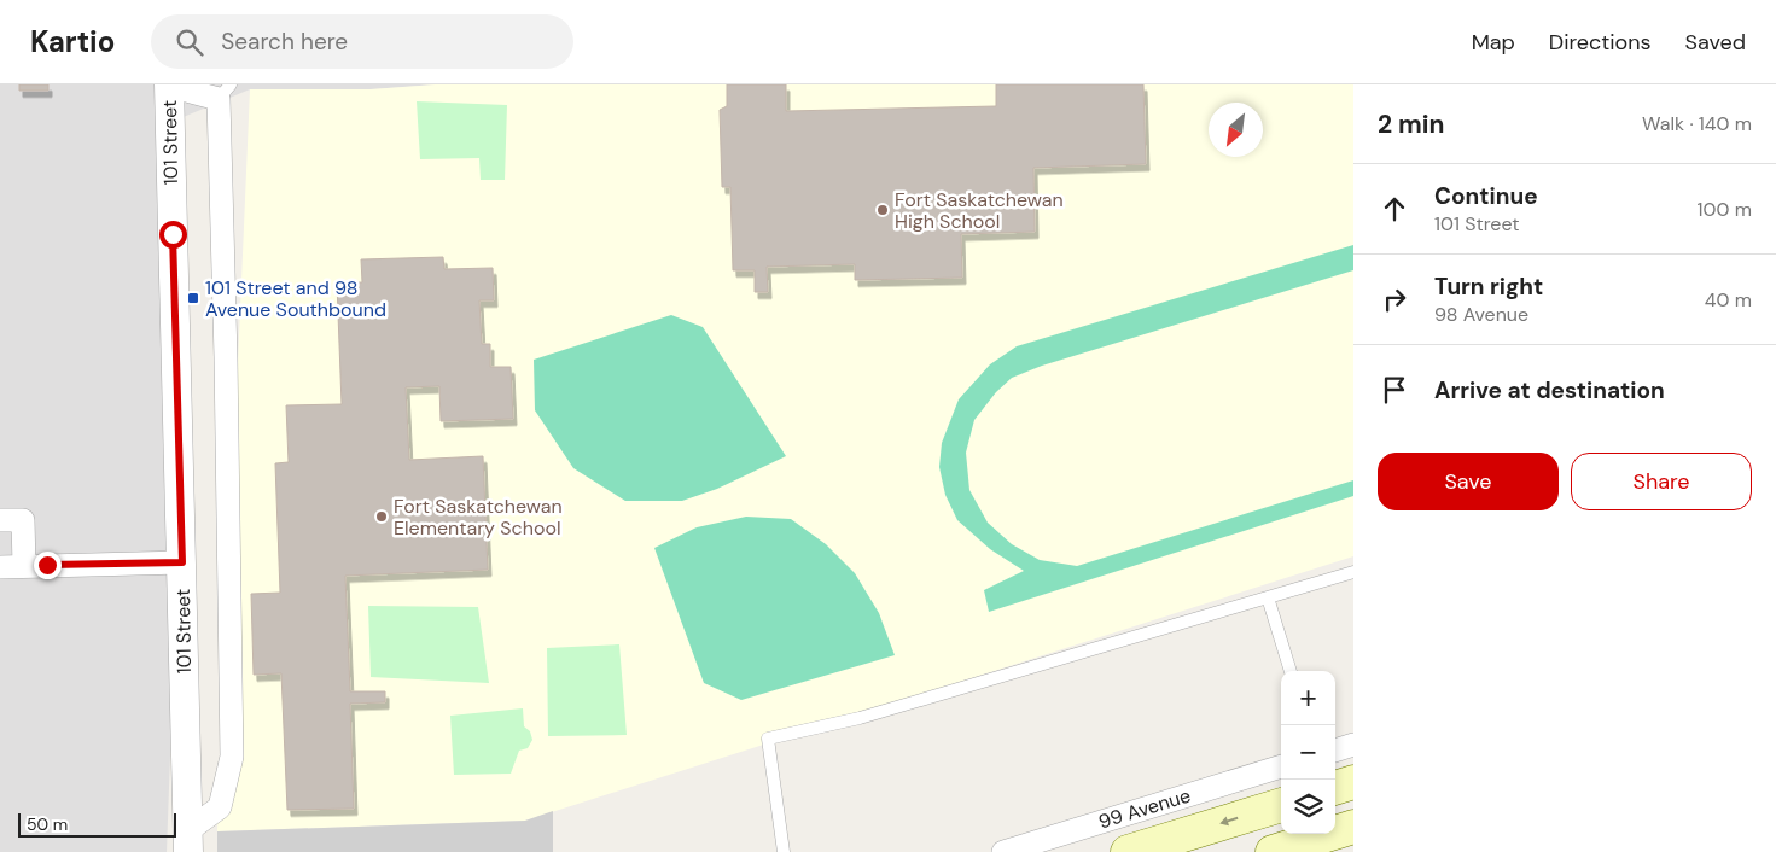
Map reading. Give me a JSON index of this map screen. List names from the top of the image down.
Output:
{
  "streets": {
    "main road": ["99 Avenue"],
    "street": ["101 Street"]
  },
  "places": {
    "other": ["Fort Saskatchewan High School", "Fort Saskatchewan Elementary School"],
    "transit": ["101 Street and 98 Avenue Southbound"]
  },
  "scale_bar": "50 m",
  "north": "bottom left",
  "page": {
    "header": "Kartio",
    "search": "Search here",
    "nav": ["Map", "Directions", "Saved"],
    "heading": ["2 min", "Walk · 140 m"],
    "list": [
      ["Continue", "101 Street", "100 m"],
      ["Turn right", "98 Avenue", "40 m"],
      "Arrive at destination"
    ],
    "buttons": ["Save", "Share"],
    "map_buttons": ["+", "−"],
    "scale": "50 m"
  }
}
